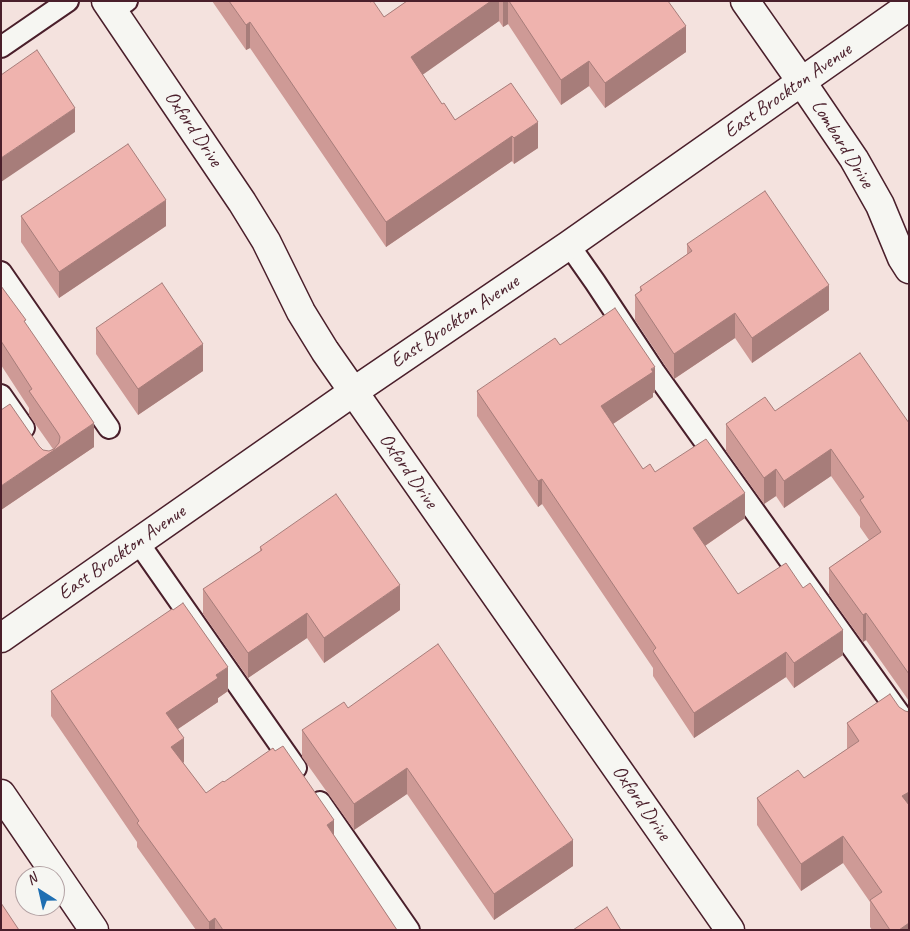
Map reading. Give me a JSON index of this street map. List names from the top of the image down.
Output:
{
  "streets": {
    "street": ["East Brockton Avenue", "Oxford Drive", "Lombard Drive"]
  },
  "crossings": [
    ["East Brockton Avenue", "Oxford Drive"],
    ["East Brockton Avenue", "Lombard Drive"]
  ],
  "north": "top left"
}
